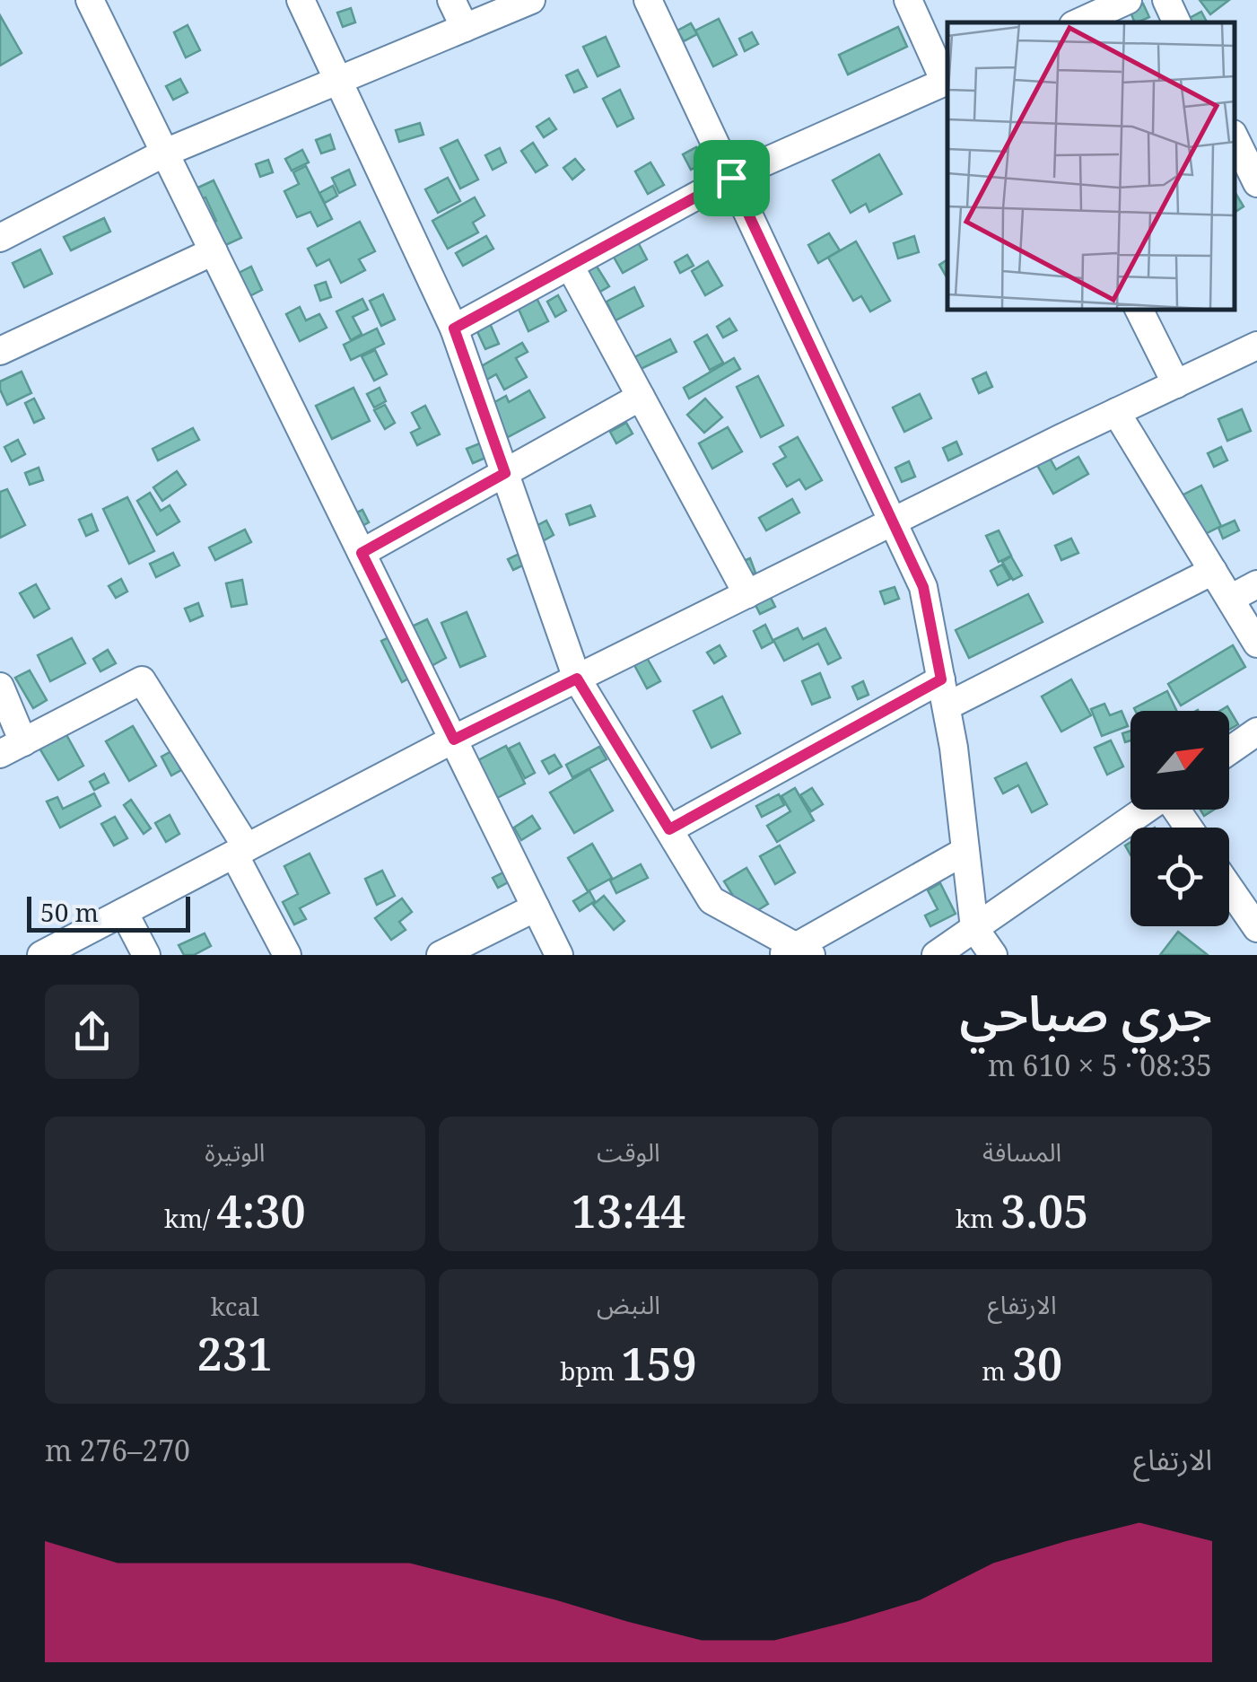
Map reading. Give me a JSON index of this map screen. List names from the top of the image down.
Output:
{
  "scale_bar": "50 m",
  "north": "top right",
  "page": {
    "scale": "50 m",
    "heading": ["جري صباحي", "08:35 · 5 × 610 m"],
    "stats": [
      ["المسافة", "3.05 km"],
      ["الوقت", "13:44"],
      ["الوتيرة", "4:30 /km"],
      ["الارتفاع", "30 m"],
      ["النبض", "159 bpm"],
      ["kcal", "231"]
    ],
    "chart": ["الارتفاع", "270–276 m"]
  }
}
